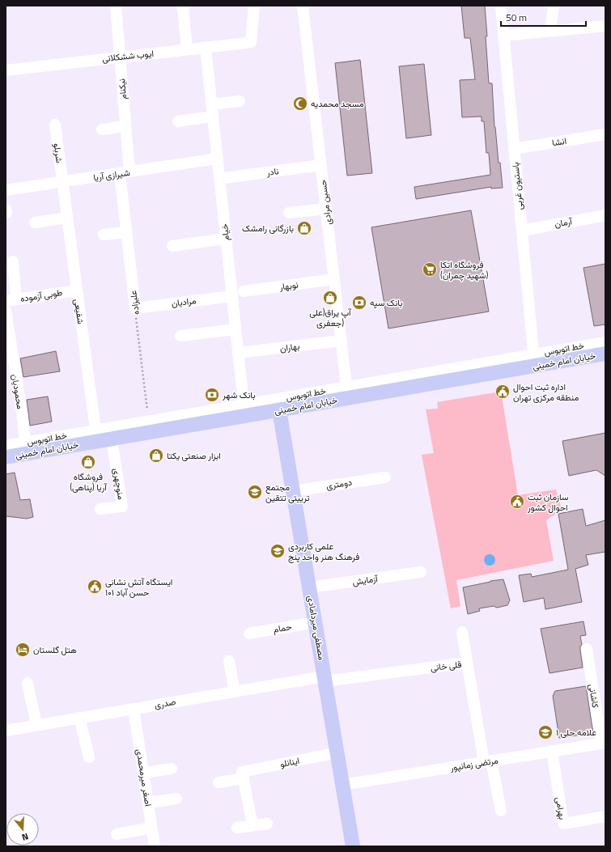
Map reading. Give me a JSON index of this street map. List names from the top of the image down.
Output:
{
  "streets": {
    "main road": ["خیابان امام خمینی", "مصطفی میردامادی"],
    "street": [
      "ایوب ششکلانی",
      "نیکنام",
      "انشا",
      "شربلو",
      "نادر",
      "شیرازی آریا",
      "باستیون غربی",
      "حسین مرادی",
      "آرمان",
      "خیام",
      "نوبهار",
      "طوبی آزموده",
      "مرادیان",
      "علیزاده",
      "شفیعی",
      "بهاران",
      "خط اتوبوس",
      "محمودیان",
      "منوچهری",
      "دومتری",
      "آزمایش",
      "حمام",
      "قلی خانی",
      "کاشانی",
      "صدری",
      "اینانلو",
      "مرتضی زمانپور",
      "اصغر میرمحمدی",
      "بهرامی"
    ]
  },
  "crossings": [
    ["ایوب ششکلانی", "نیکنام"],
    ["ایوب ششکلانی", "خیام"],
    ["نیکنام", "شیرازی آریا"],
    ["نیکنام", "علیزاده"],
    ["انشا", "باستیون غربی"],
    ["شربلو", "شیرازی آریا"],
    ["شربلو", "شفیعی"],
    ["نادر", "حسین مرادی"],
    ["شیرازی آریا", "خیام"],
    ["شیرازی آریا", "علیزاده"],
    ["شیرازی آریا", "شفیعی"],
    ["باستیون غربی", "آرمان"],
    ["باستیون غربی", "خط اتوبوس"],
    ["باستیون غربی", "خیابان امام خمینی"],
    ["حسین مرادی", "نوبهار"],
    ["حسین مرادی", "بهاران"],
    ["حسین مرادی", "خط اتوبوس"],
    ["حسین مرادی", "خیابان امام خمینی"],
    ["خیام", "مرادیان"],
    ["خیام", "بهاران"],
    ["خیام", "خط اتوبوس"],
    ["خیام", "خیابان امام خمینی"],
    ["طوبی آزموده", "شفیعی"],
    ["مرادیان", "علیزاده"],
    ["علیزاده", "خط اتوبوس"],
    ["شفیعی", "خط اتوبوس"],
    ["شفیعی", "خیابان امام خمینی"],
    ["خط اتوبوس", "خیابان امام خمینی"],
    ["خط اتوبوس", "محمودیان"],
    ["خیابان امام خمینی", "محمودیان"],
    ["خیابان امام خمینی", "منوچهری"],
    ["خیابان امام خمینی", "مصطفی میردامادی"],
    ["دومتری", "مصطفی میردامادی"],
    ["آزمایش", "مصطفی میردامادی"],
    ["حمام", "مصطفی میردامادی"],
    ["مصطفی میردامادی", "قلی خانی"],
    ["مصطفی میردامادی", "صدری"],
    ["مصطفی میردامادی", "اینانلو"],
    ["مصطفی میردامادی", "مرتضی زمانپور"],
    ["قلی خانی", "صدری"],
    ["قلی خانی", "مرتضی زمانپور"],
    ["کاشانی", "مرتضی زمانپور"],
    ["صدری", "اصغر میرمحمدی"],
    ["مرتضی زمانپور", "بهرامی"]
  ],
  "places": {
    "mosque": ["مسجد محمدیه"],
    "shop": [
      "بازرگانی رامشک",
      "آپ یراق(علی جعفری)",
      "ابزار صنعتی یکتا",
      "فروشگاه آریا (پناهی)"
    ],
    "supermarket": ["فروشگاه اتکا (شهید چمران)"],
    "bank": ["بانک سپه", "بانک شهر"],
    "public building": ["اداره ثبت احوال منطقه مركزی تهران", "سازمان ثبت احوال کشور", "ایستگاه آتش نشانی ۱۰۱ حسن آباد"],
    "school or university": ["مجتمع ترییتی تتقین", "علمی کاربردی فرهنگ هنر واحد پنج", "علامه حلی ۱"],
    "hotel": ["هتل گلستان"]
  },
  "scale_bar": "50 m",
  "north": "bottom"
}
